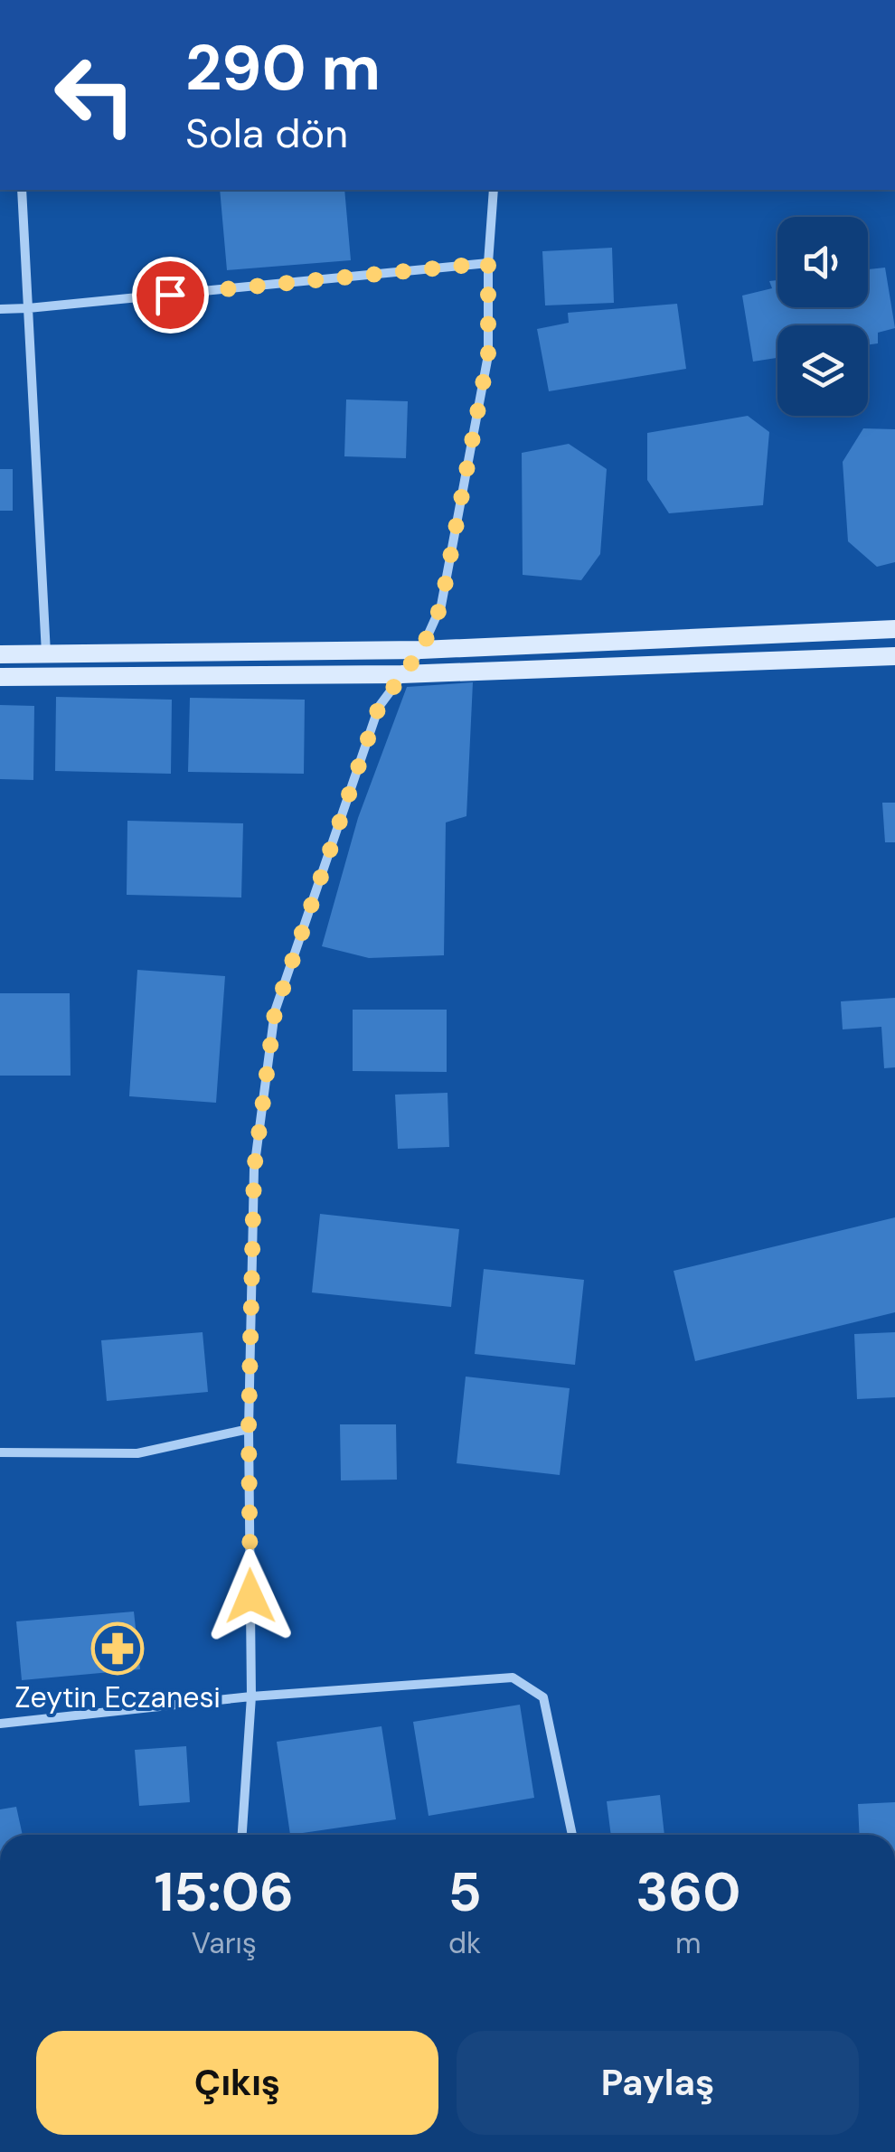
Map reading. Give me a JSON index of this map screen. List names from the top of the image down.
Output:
{
  "places": {
    "pharmacy": ["Zeytin Eczanesi"]
  },
  "page": {
    "turn": ["290 m", "Sola dön"],
    "eta": [
      "15:06",
      "Varış",
      "5",
      "dk",
      "360",
      "m"
    ],
    "buttons": ["Çıkış", "Paylaş"]
  }
}
